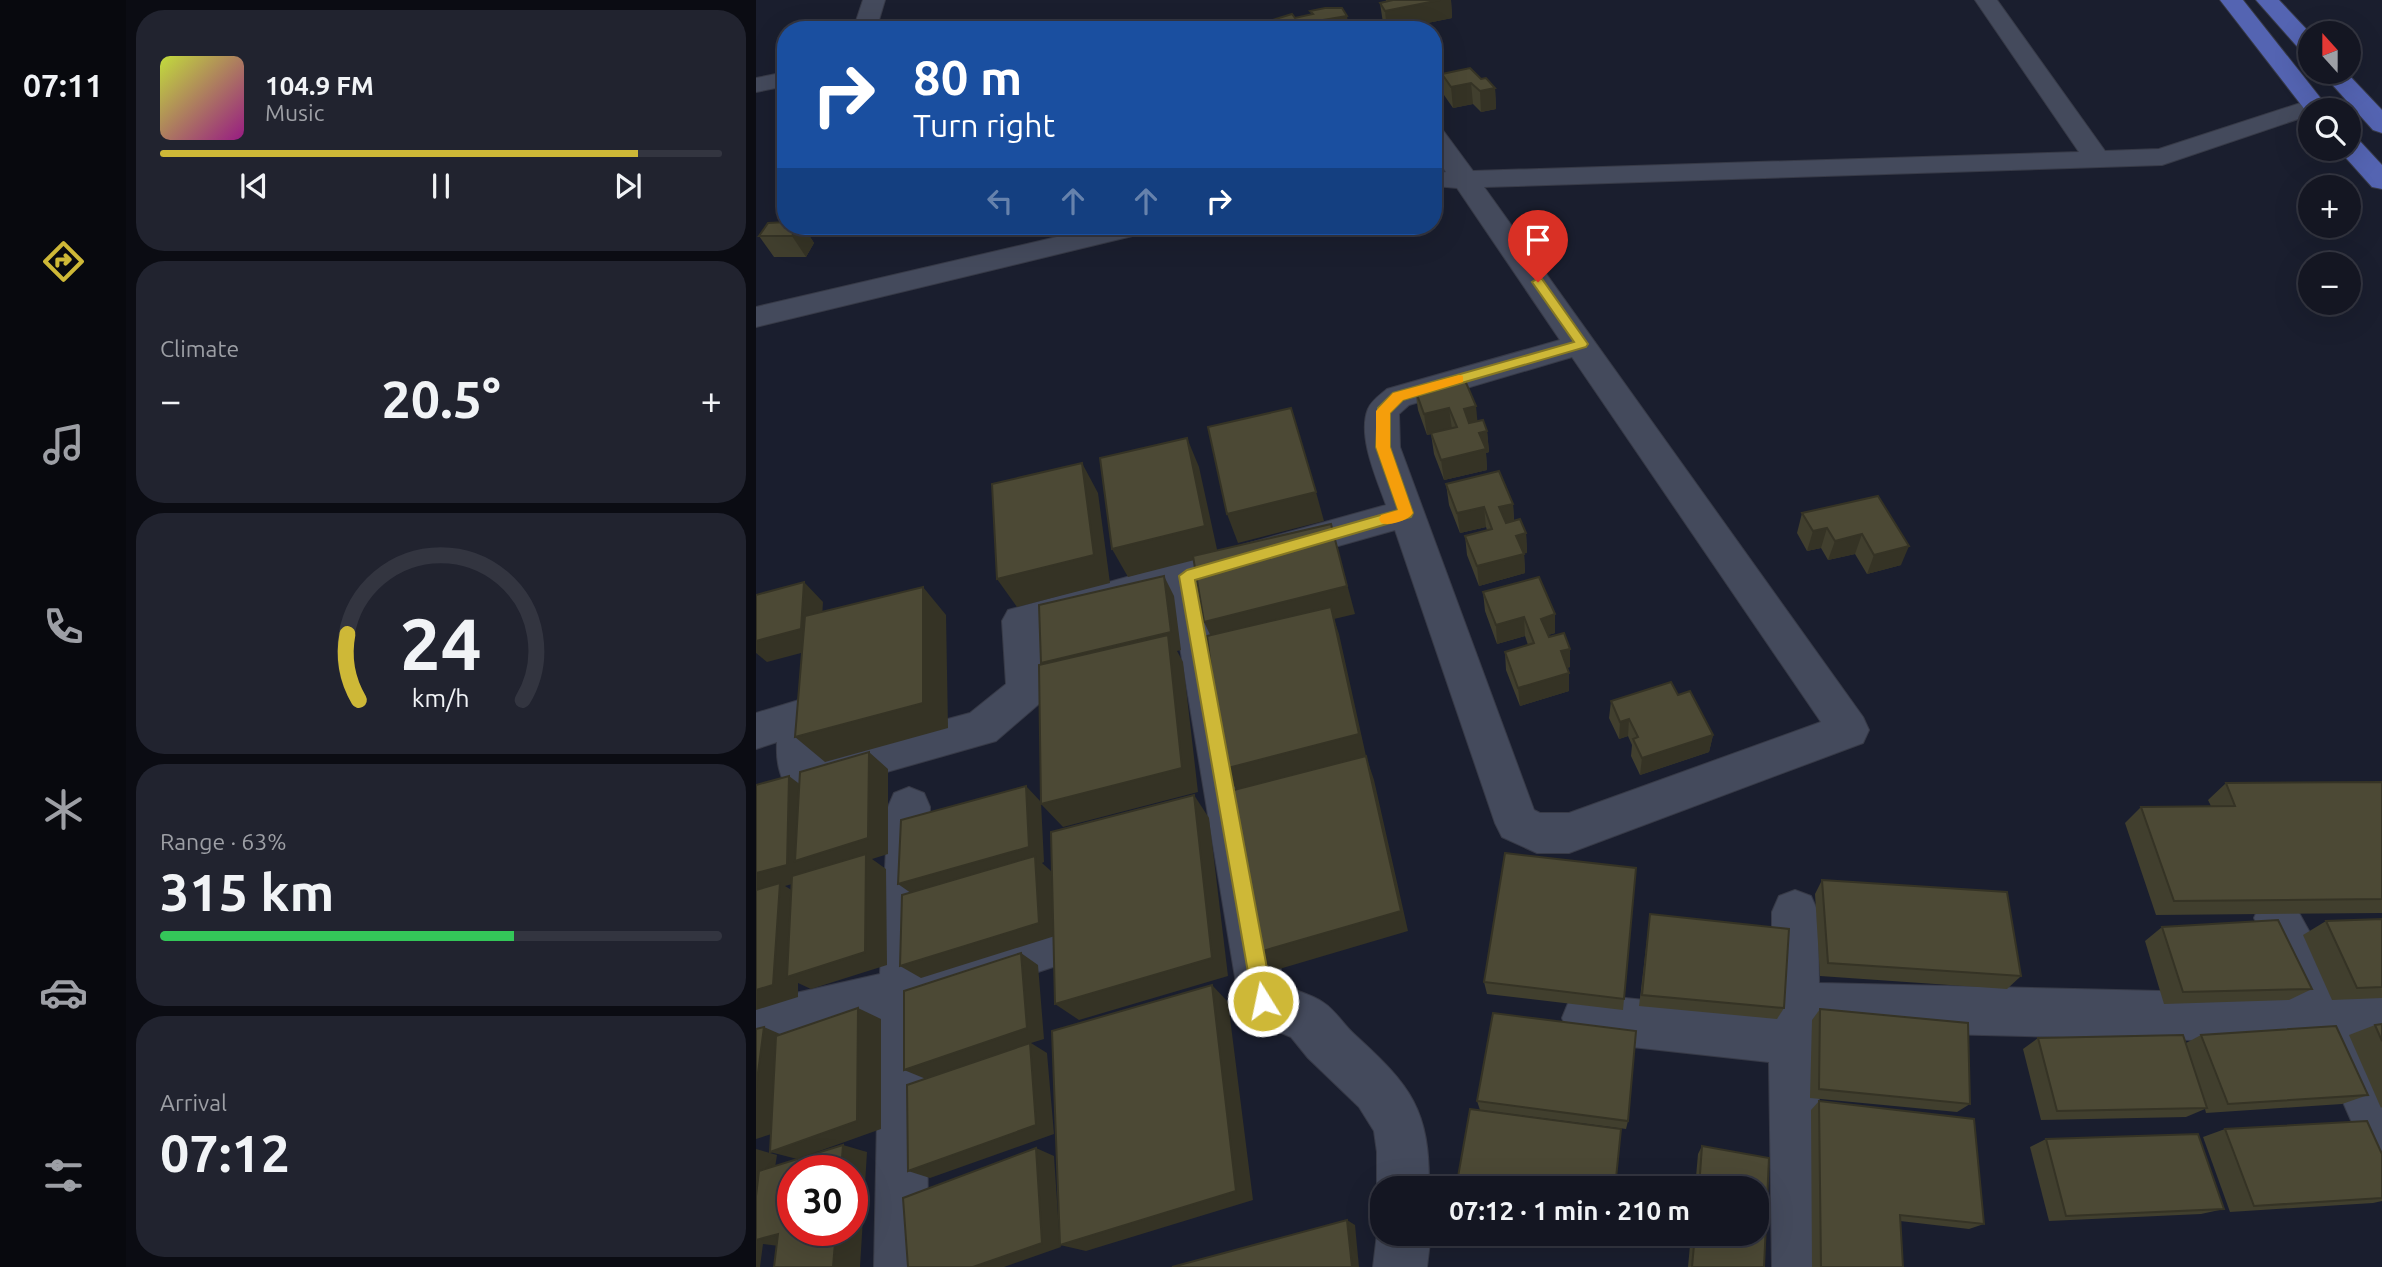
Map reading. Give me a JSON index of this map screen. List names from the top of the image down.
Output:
{
  "north": "top",
  "page": {
    "tabs": "07:11",
    "map_buttons": ["+", "−"],
    "turn": ["80 m", "Turn right"],
    "song": ["104.9 FM", "Music"],
    "tile": [
      "Climate",
      ["Range · 63%", "315 km"],
      ["Arrival", "07:12"]
    ],
    "heat": ["−", "20.5°", "+"],
    "limit": "30",
    "trip": "07:12 · 1 min · 210 m",
    "gauge": ["24", "km/h"]
  }
}
